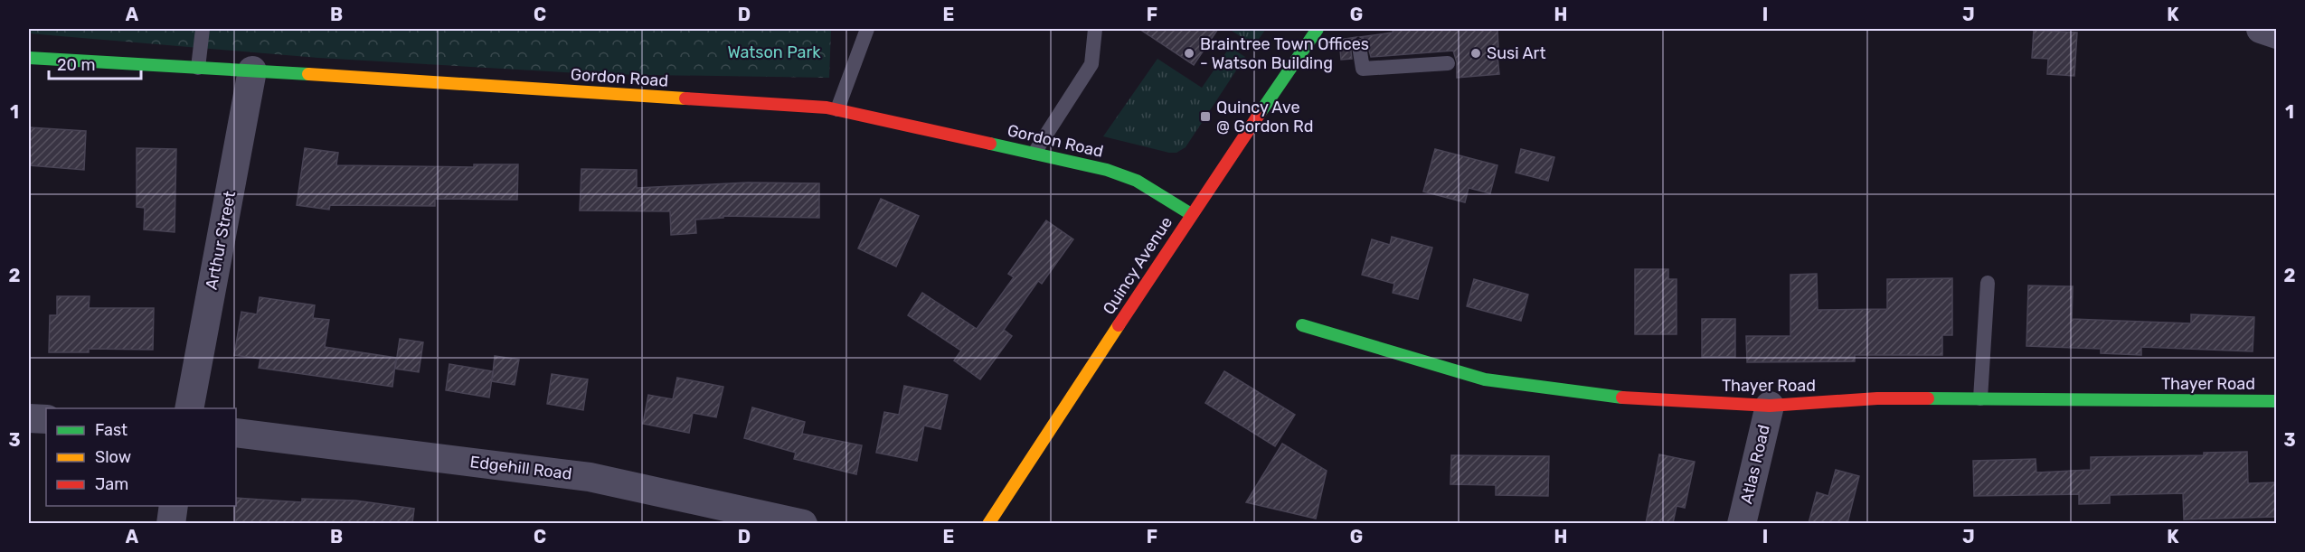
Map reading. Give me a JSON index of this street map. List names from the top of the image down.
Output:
{
  "streets": {
    "street": [
      "Gordon Road",
      "Arthur Street",
      "Quincy Avenue",
      "Thayer Road",
      "Atlas Road",
      "Edgehill Road"
    ]
  },
  "crossings": [
    ["Gordon Road", "Arthur Street"],
    ["Gordon Road", "Quincy Avenue"],
    ["Thayer Road", "Atlas Road"]
  ],
  "parks": ["Watson Park"],
  "places": {
    "other": ["Braintree Town Offices - Watson Building", "Susi Art"],
    "transit": ["Quincy Ave @ Gordon Rd"]
  },
  "legend": ["Fast", "Slow", "Jam"],
  "scale_bar": "20 m",
  "grid": {
    "columns": [
      "A",
      "B",
      "C",
      "D",
      "E",
      "F",
      "G",
      "H",
      "I",
      "J",
      "K"
    ],
    "rows": ["1", "2", "3"]
  }
}
